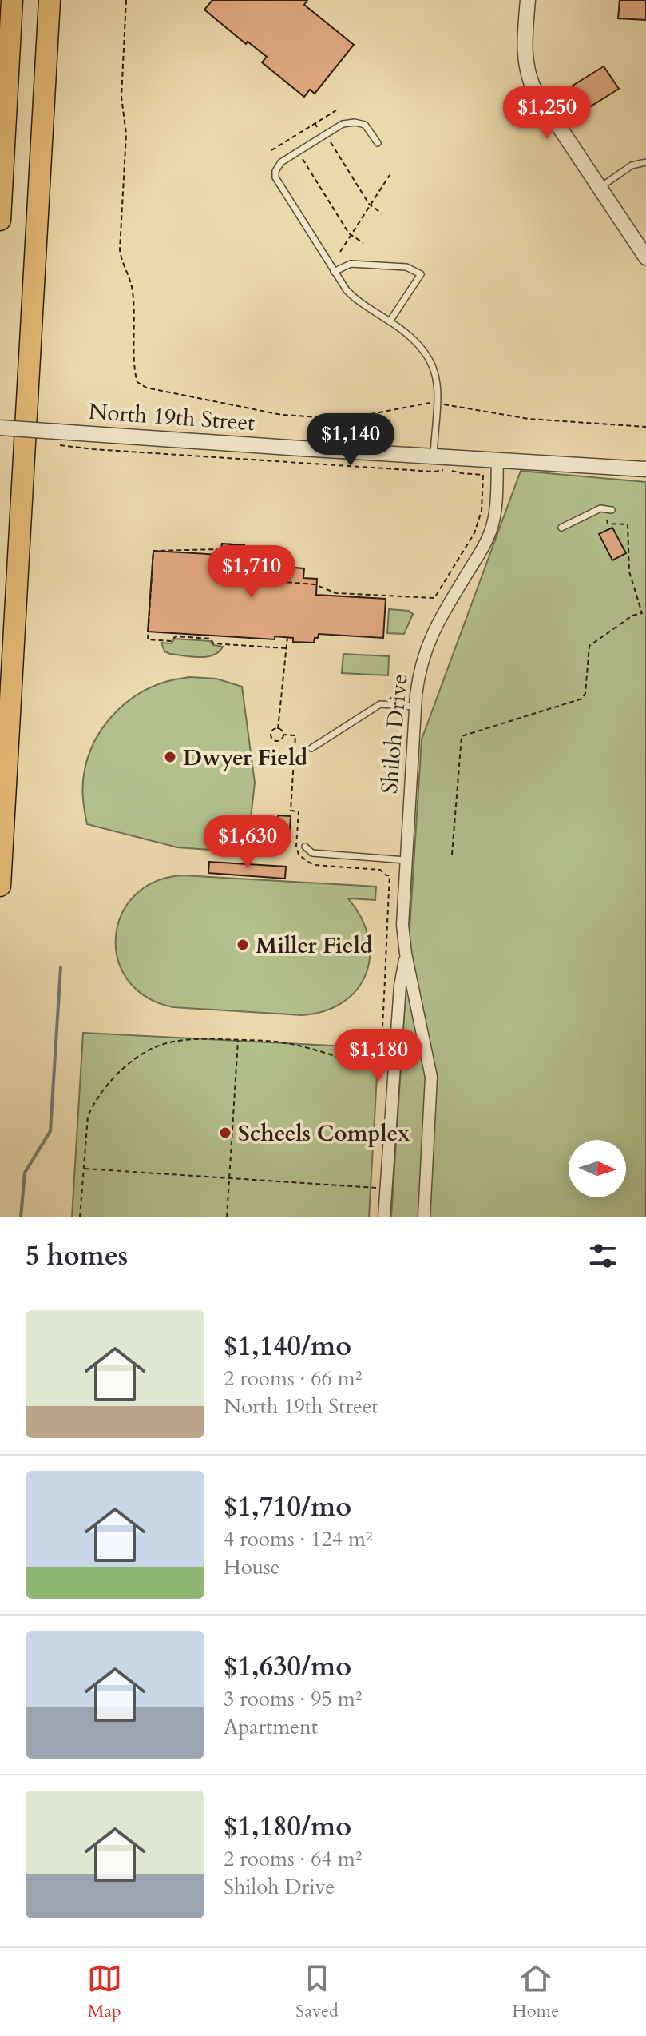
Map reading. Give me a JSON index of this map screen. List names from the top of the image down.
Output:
{
  "streets": {
    "street": ["North 19th Street", "Shiloh Drive"]
  },
  "crossings": [
    ["North 19th Street", "Shiloh Drive"]
  ],
  "places": ["Dwyer Field", "Miller Field", "Scheels Complex"],
  "north": "right",
  "page": {
    "price": [
      "$1,250",
      "$1,140",
      "$1,710",
      "$1,630",
      "$1,180"
    ],
    "heading": "5 homes",
    "list": [
      {
        "name": "$1,140/mo",
        "note": "2 rooms · 66 m² · North 19th Street"
      },
      {
        "name": "$1,710/mo",
        "note": "4 rooms · 124 m² · House"
      },
      {
        "name": "$1,630/mo",
        "note": "3 rooms · 95 m² · Apartment"
      },
      {
        "name": "$1,180/mo",
        "note": "2 rooms · 64 m² · Shiloh Drive"
      }
    ],
    "tabs": ["Map", "Saved", "Home"]
  }
}
